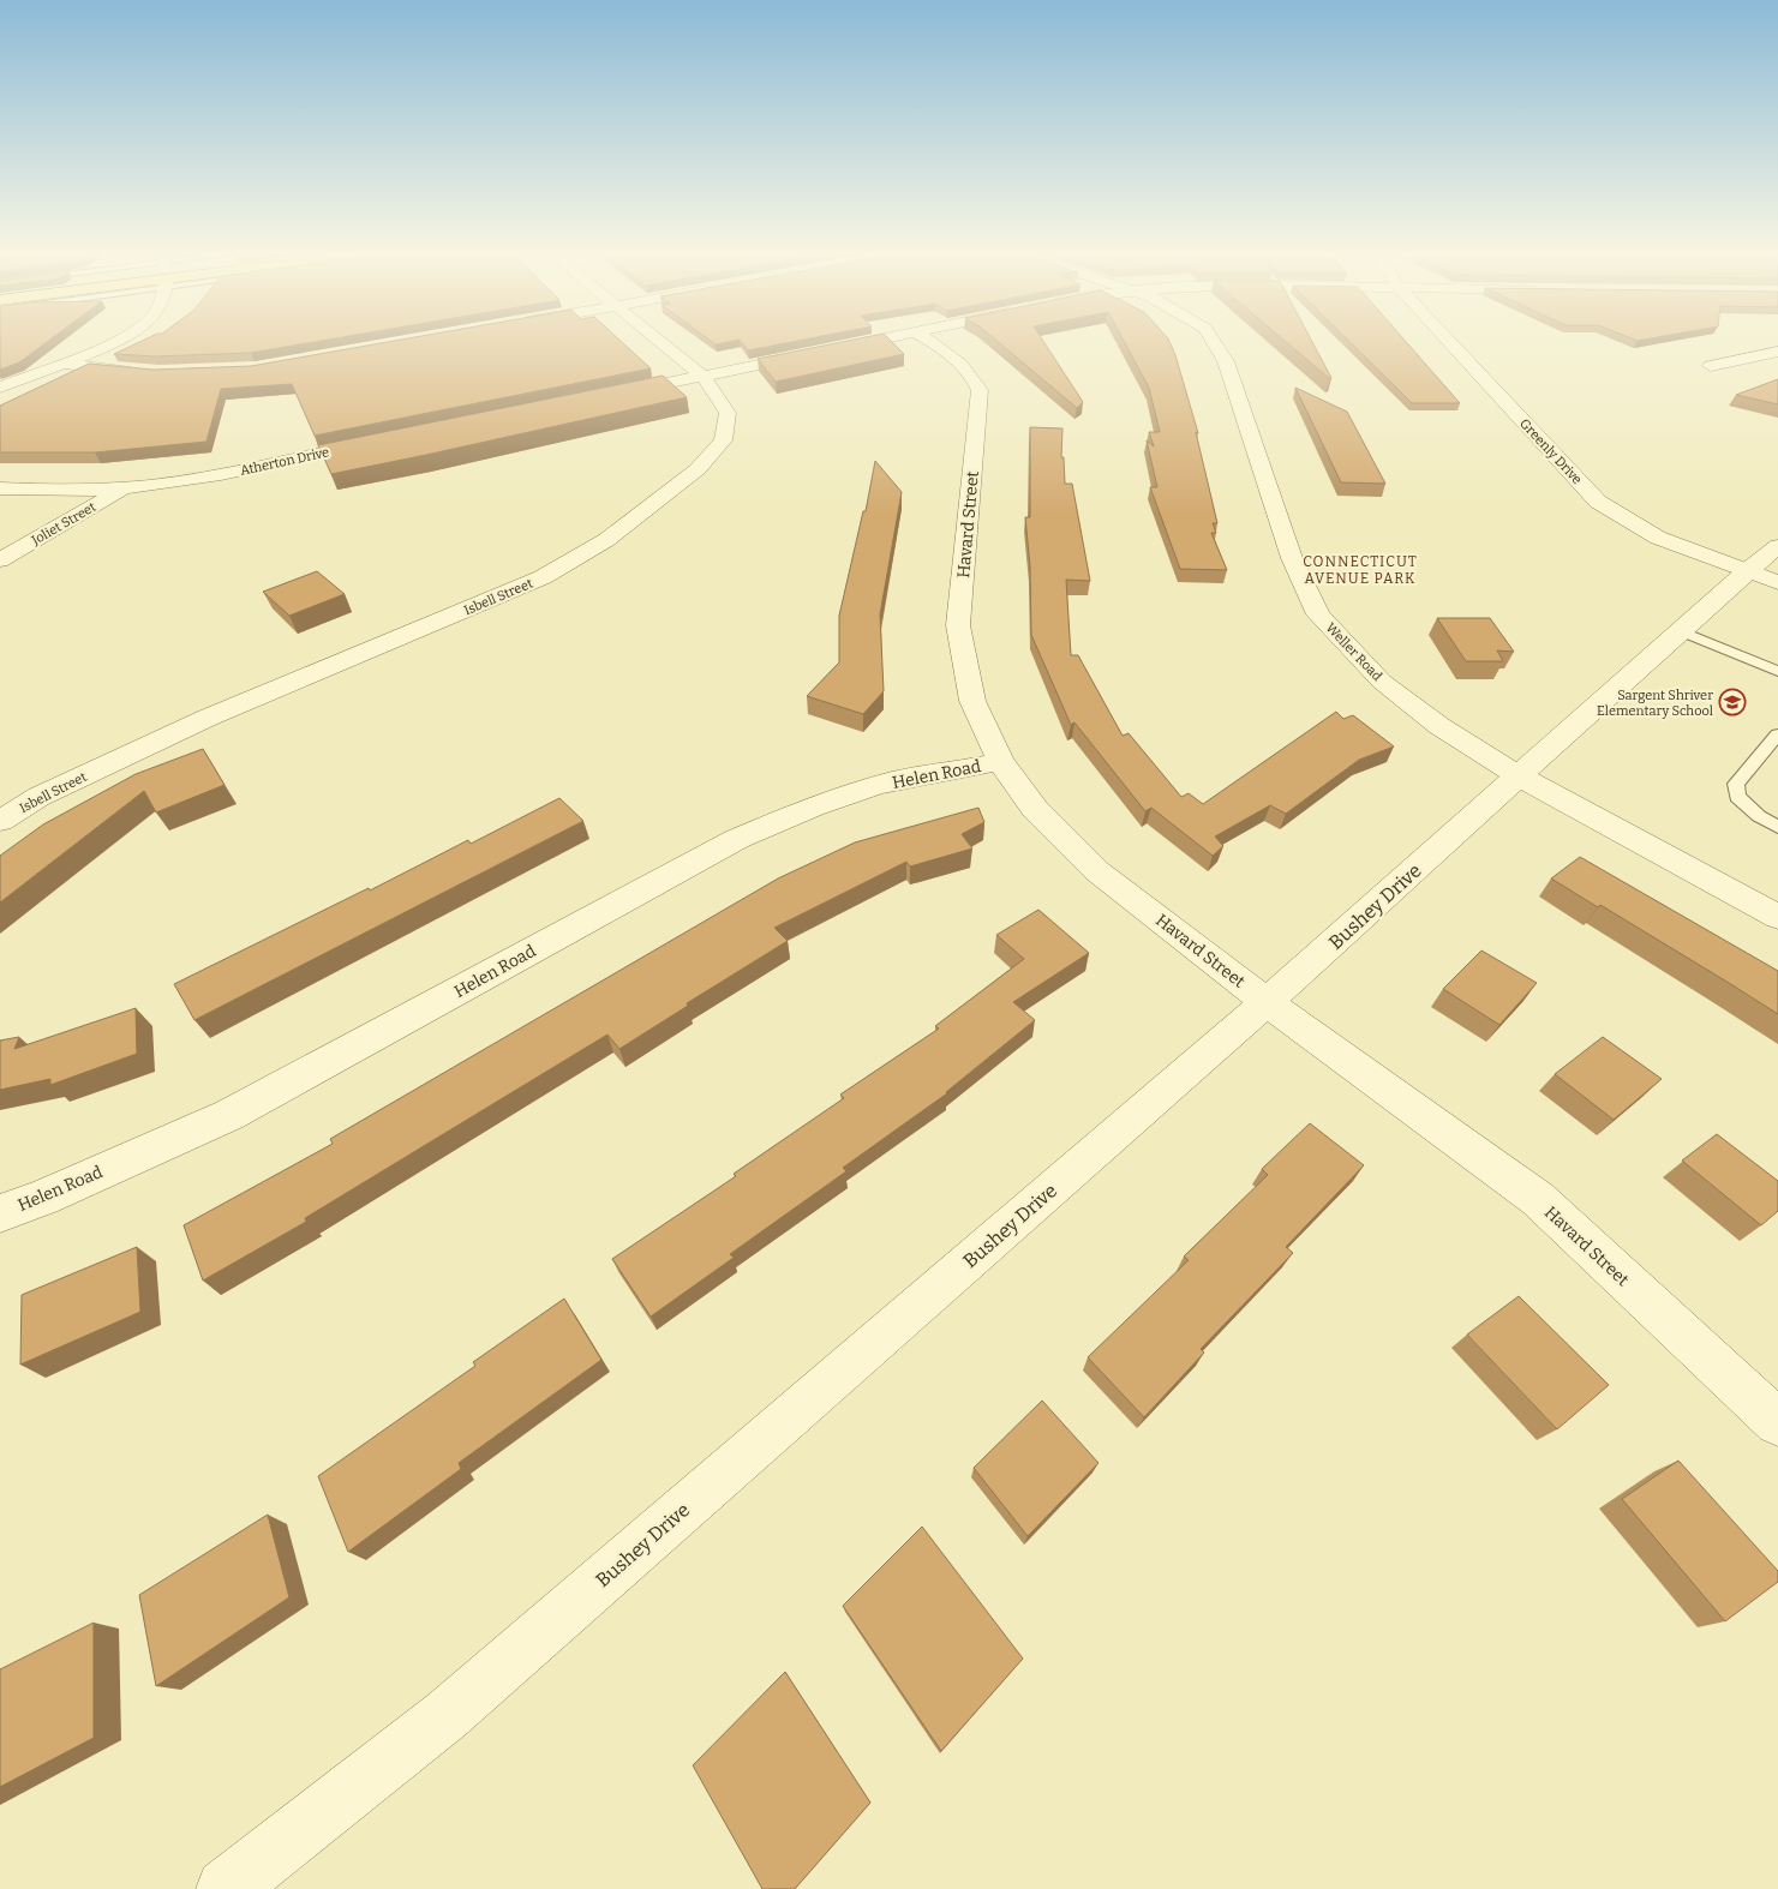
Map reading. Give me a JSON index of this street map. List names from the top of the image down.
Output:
{
  "streets": {
    "street": [
      "Greenly Drive",
      "Atherton Drive",
      "Joliet Street",
      "Havard Street",
      "Isbell Street",
      "Weller Road",
      "Helen Road",
      "Bushey Drive"
    ]
  },
  "crossings": [
    ["Greenly Drive", "Bushey Drive"],
    ["Atherton Drive", "Joliet Street"],
    ["Havard Street", "Helen Road"],
    ["Havard Street", "Bushey Drive"],
    ["Weller Road", "Bushey Drive"]
  ],
  "districts": ["CONNECTICUT AVENUE PARK"],
  "places": {
    "school or university": ["Sargent Shriver Elementary School"]
  }
}
